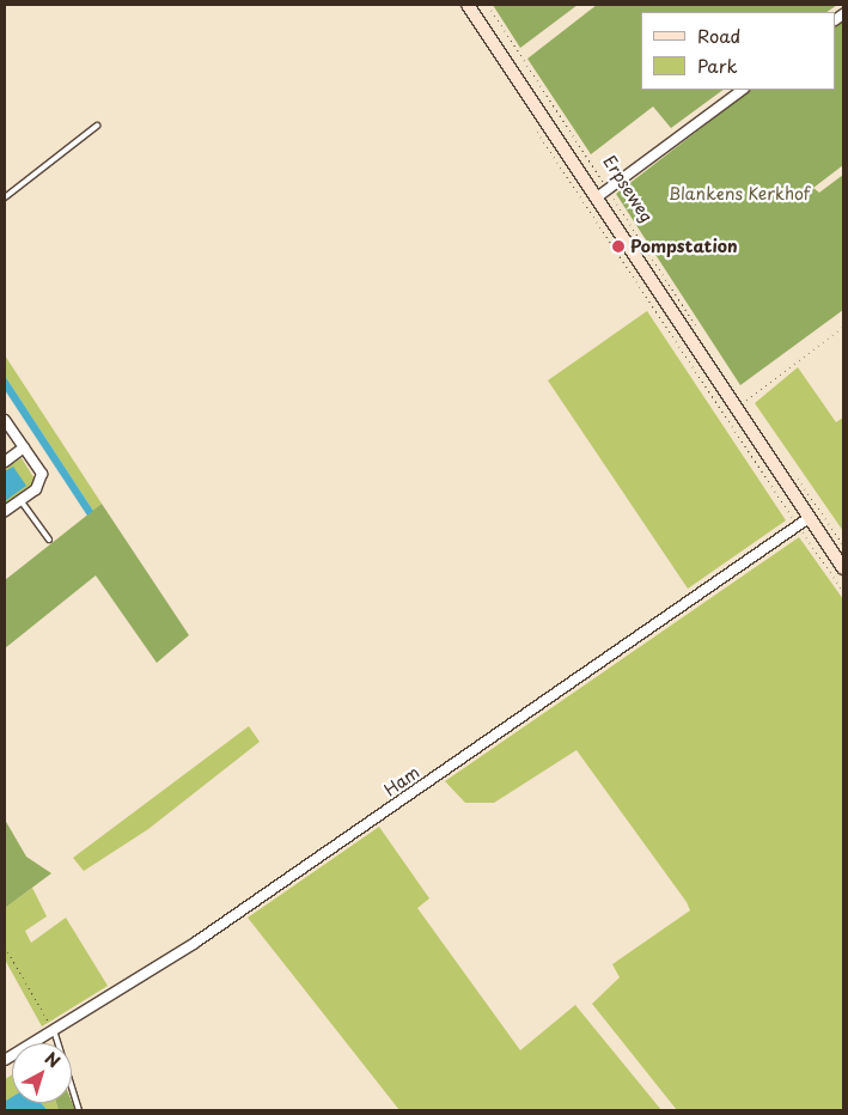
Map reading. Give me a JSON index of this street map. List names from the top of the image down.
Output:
{
  "streets": {
    "main road": ["Erpseweg"],
    "street": ["Ham"]
  },
  "crossings": [
    ["Erpseweg", "Ham"]
  ],
  "parks": ["Blankens Kerkhof"],
  "places": ["Pompstation"],
  "legend": ["Road", "Park"],
  "north": "top right"
}
